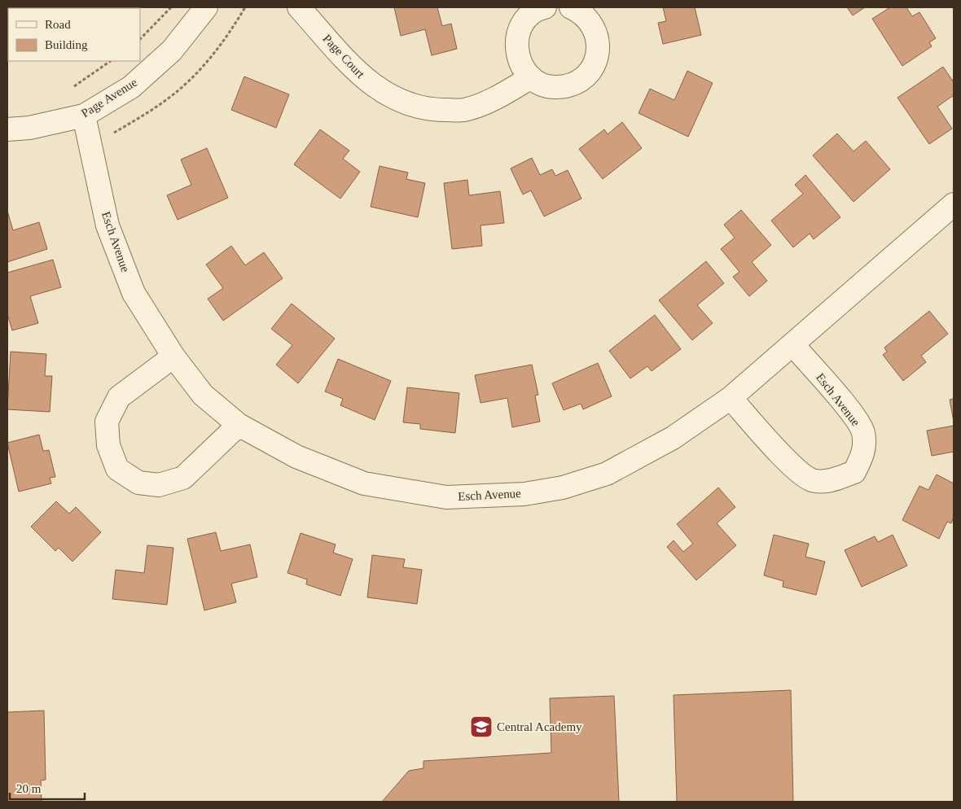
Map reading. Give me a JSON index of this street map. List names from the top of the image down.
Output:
{
  "streets": {
    "street": ["Page Court", "Page Avenue", "Esch Avenue"]
  },
  "crossings": [
    ["Page Avenue", "Esch Avenue"]
  ],
  "places": {
    "school or university": ["Central Academy"]
  },
  "legend": ["Road", "Building"],
  "scale_bar": "20 m"
}
